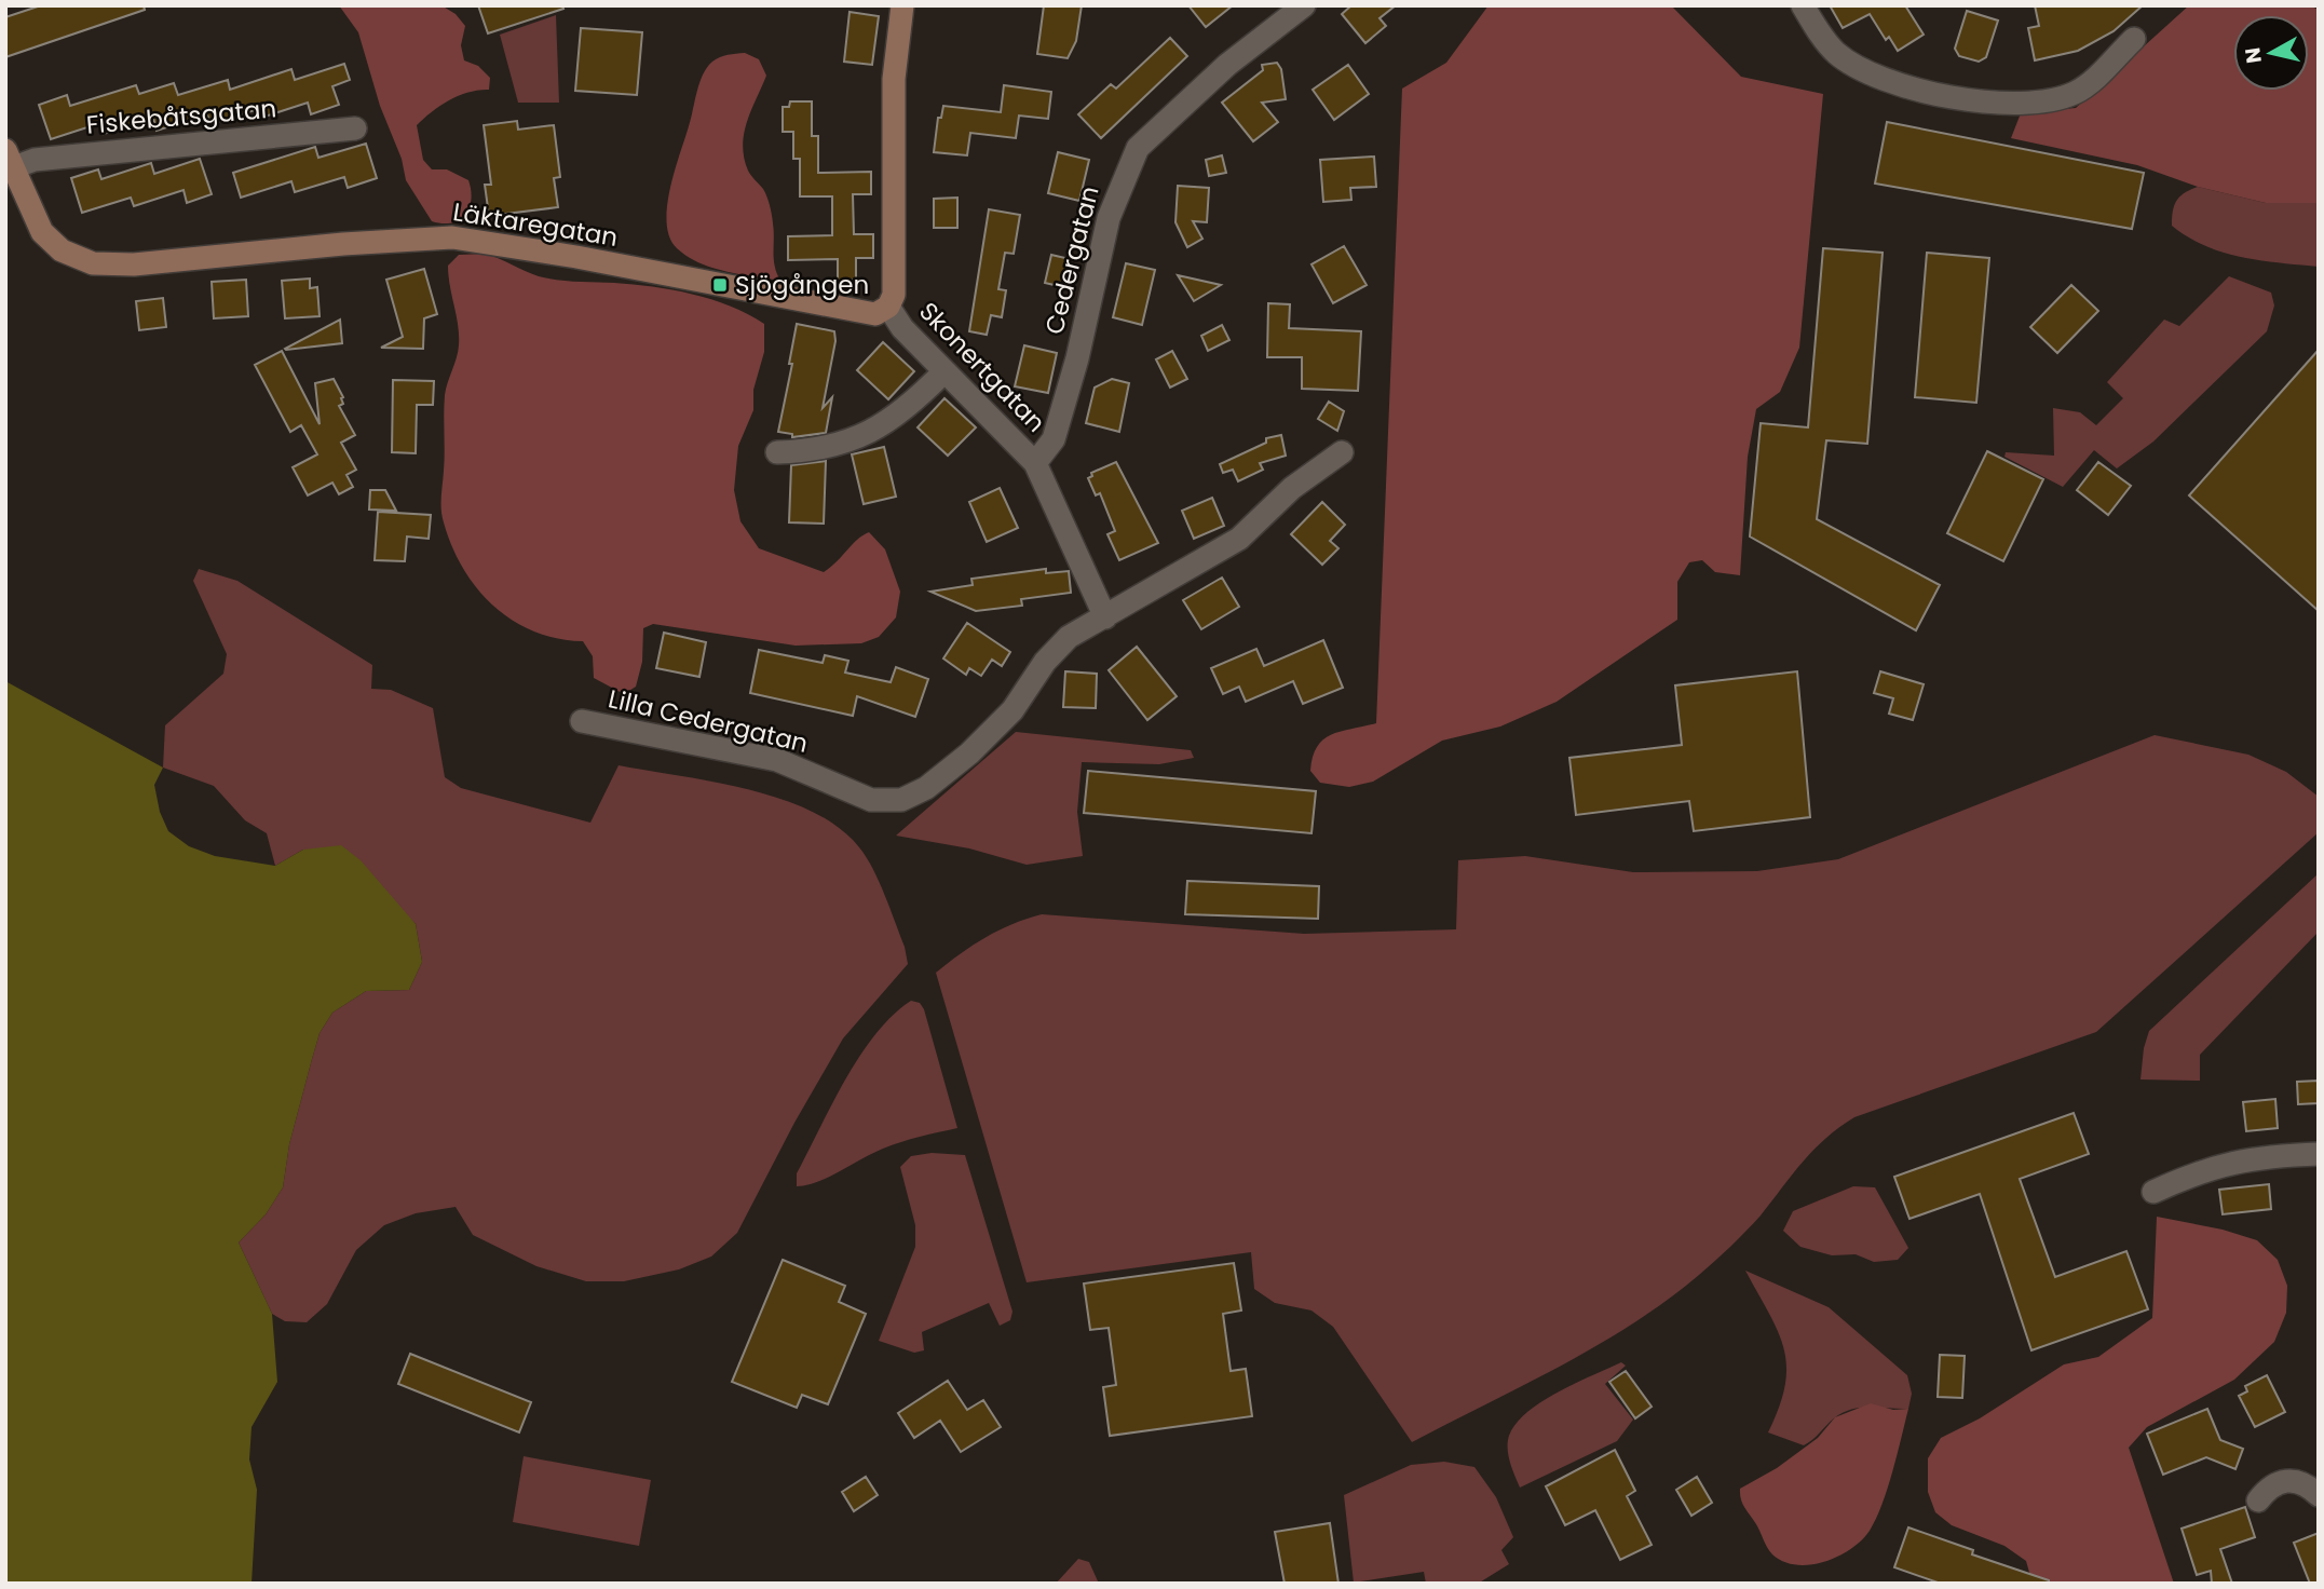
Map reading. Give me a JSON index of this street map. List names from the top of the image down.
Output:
{
  "streets": {
    "street": [
      "Fiskebåtsgatan",
      "Läktaregatan",
      "Cedergatan",
      "Skonertgatan",
      "Lilla Cedergatan"
    ]
  },
  "crossings": [
    ["Fiskebåtsgatan", "Läktaregatan"],
    ["Läktaregatan", "Skonertgatan"],
    ["Cedergatan", "Skonertgatan"],
    ["Skonertgatan", "Lilla Cedergatan"]
  ],
  "places": {
    "transit": ["Sjögången"]
  },
  "north": "left"
}
